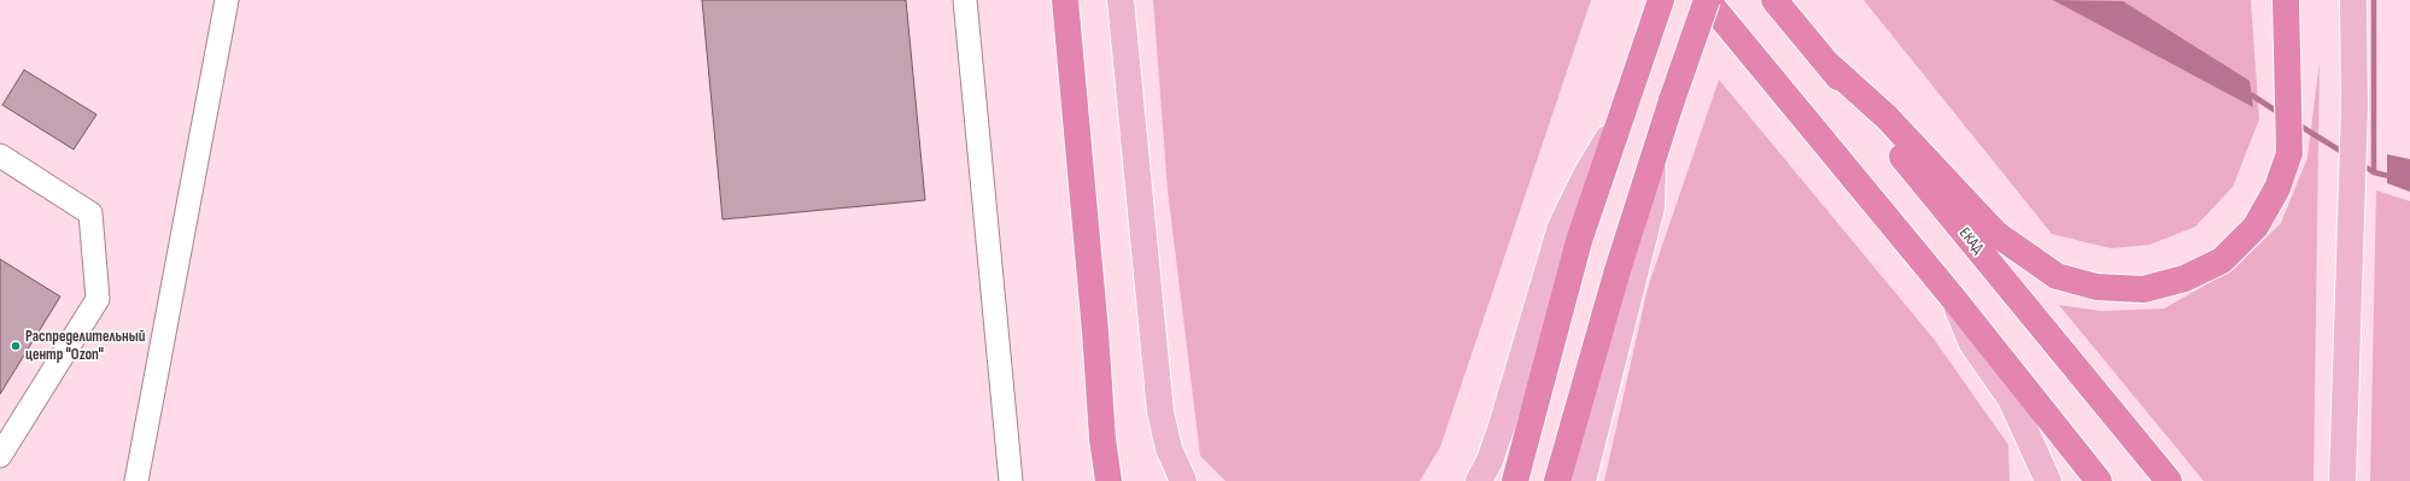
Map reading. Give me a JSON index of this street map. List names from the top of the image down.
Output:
{
  "streets": {
    "highway": ["ЕКАД"]
  },
  "places": ["Распределительный центр \"Ozon\""]
}
